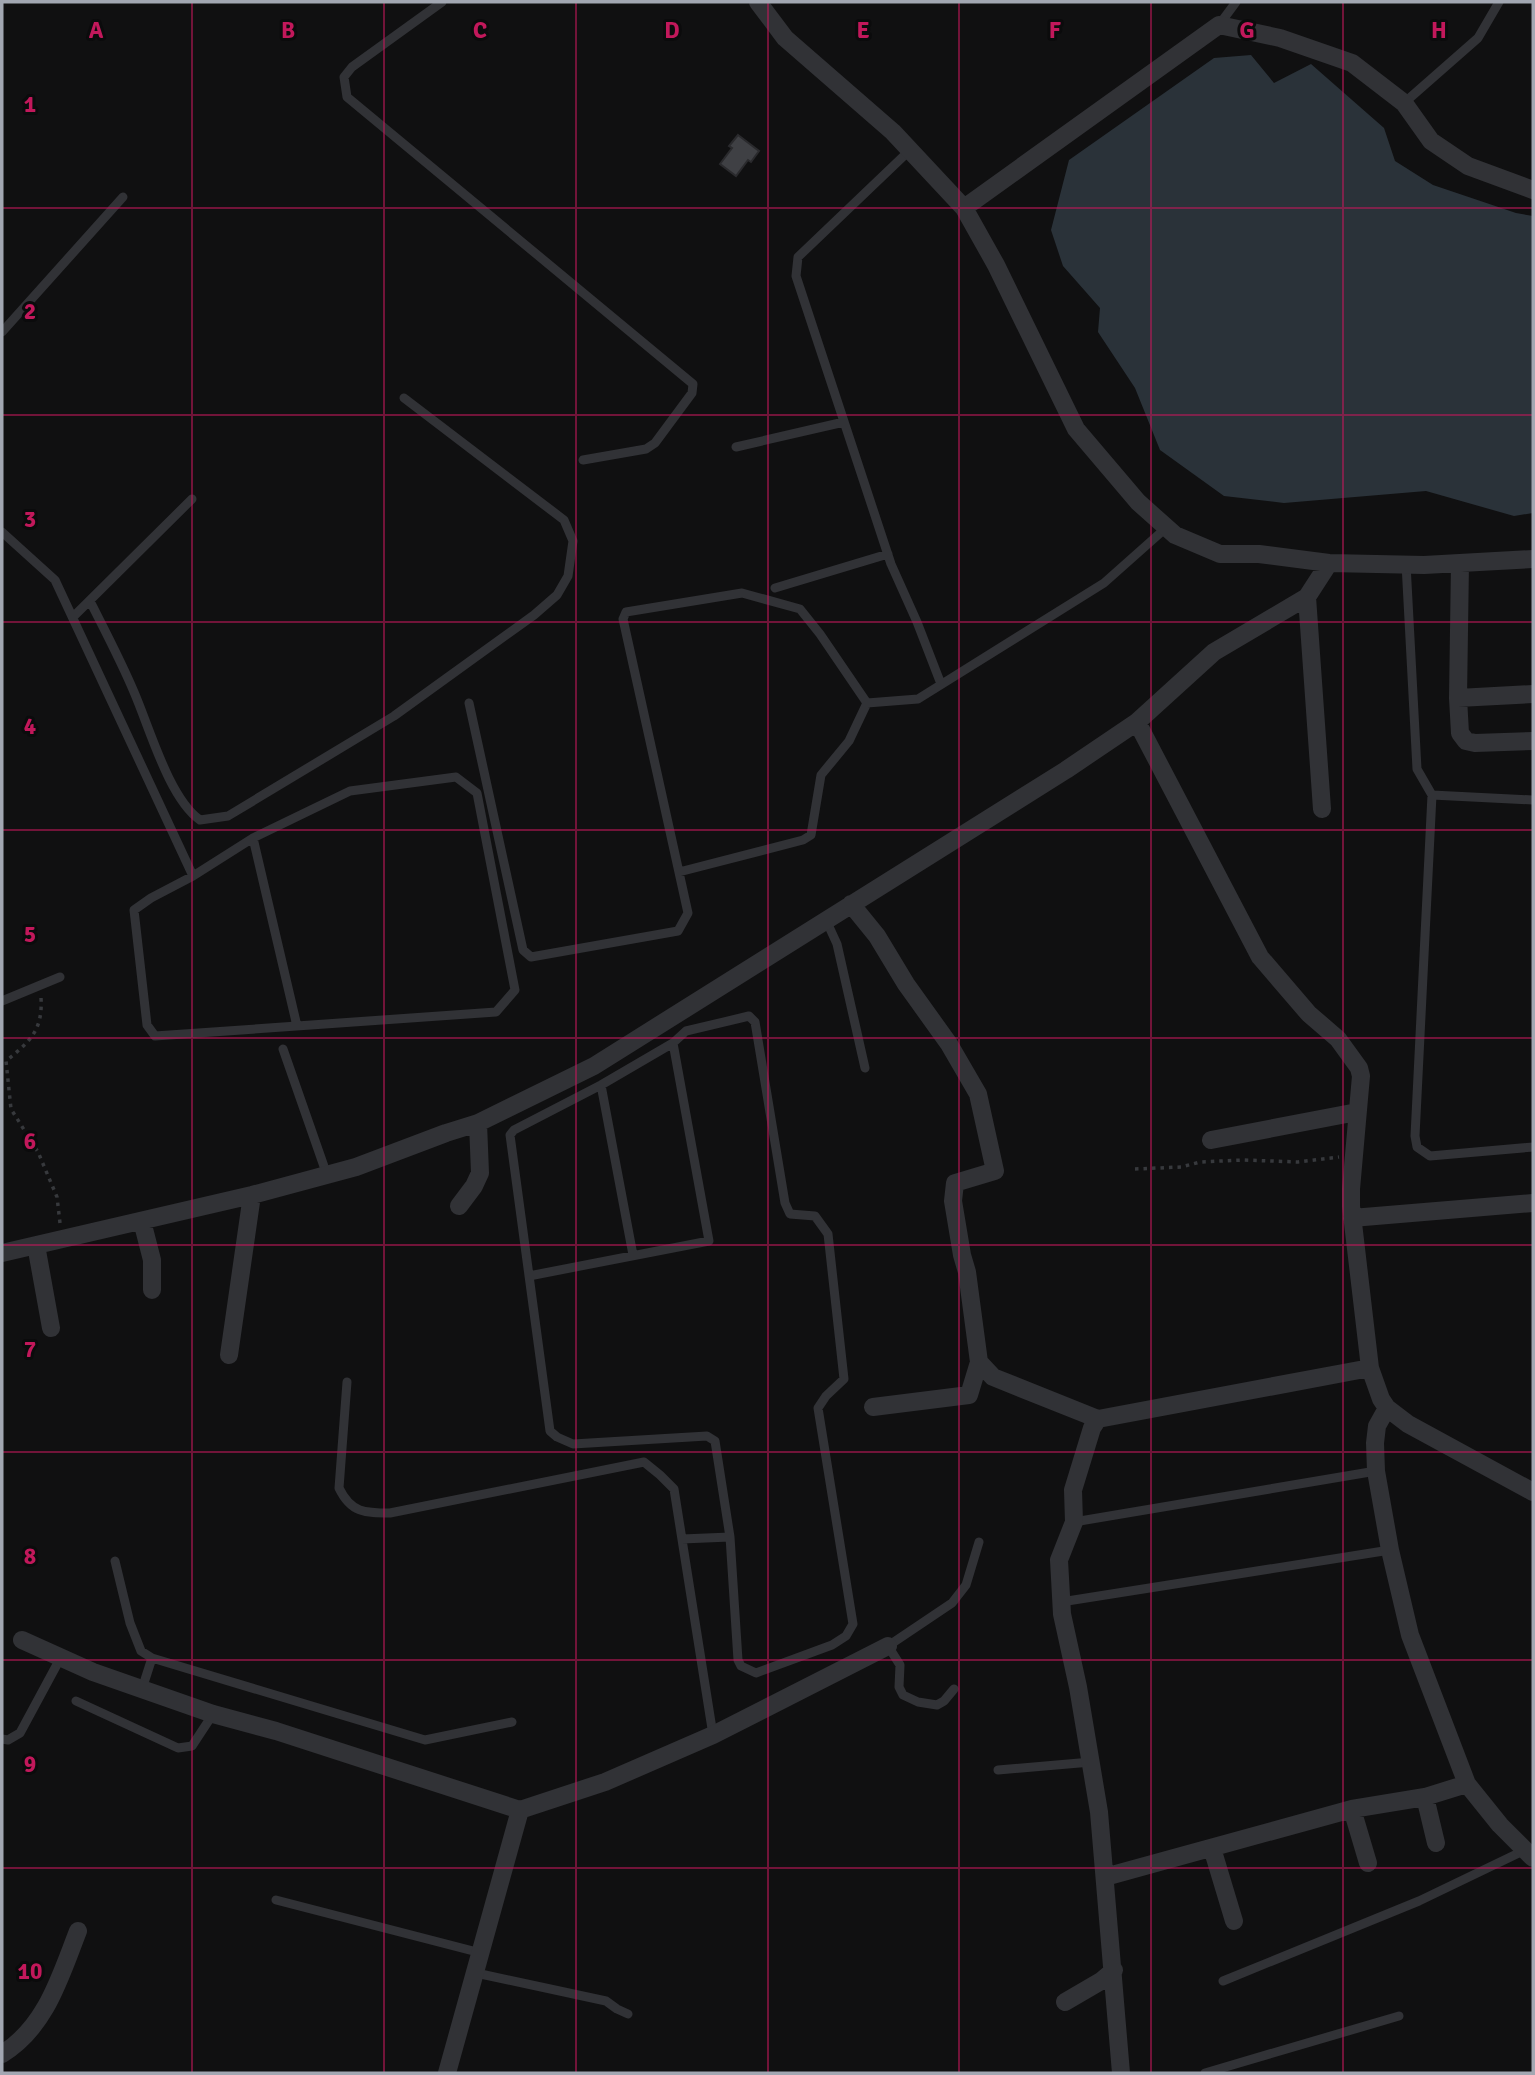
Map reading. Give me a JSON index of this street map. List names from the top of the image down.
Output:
{
  "grid": {
    "columns": [
      "A",
      "B",
      "C",
      "D",
      "E",
      "F",
      "G",
      "H"
    ],
    "rows": [
      "1",
      "2",
      "3",
      "4",
      "5",
      "6",
      "7",
      "8",
      "9",
      "10"
    ]
  }
}
